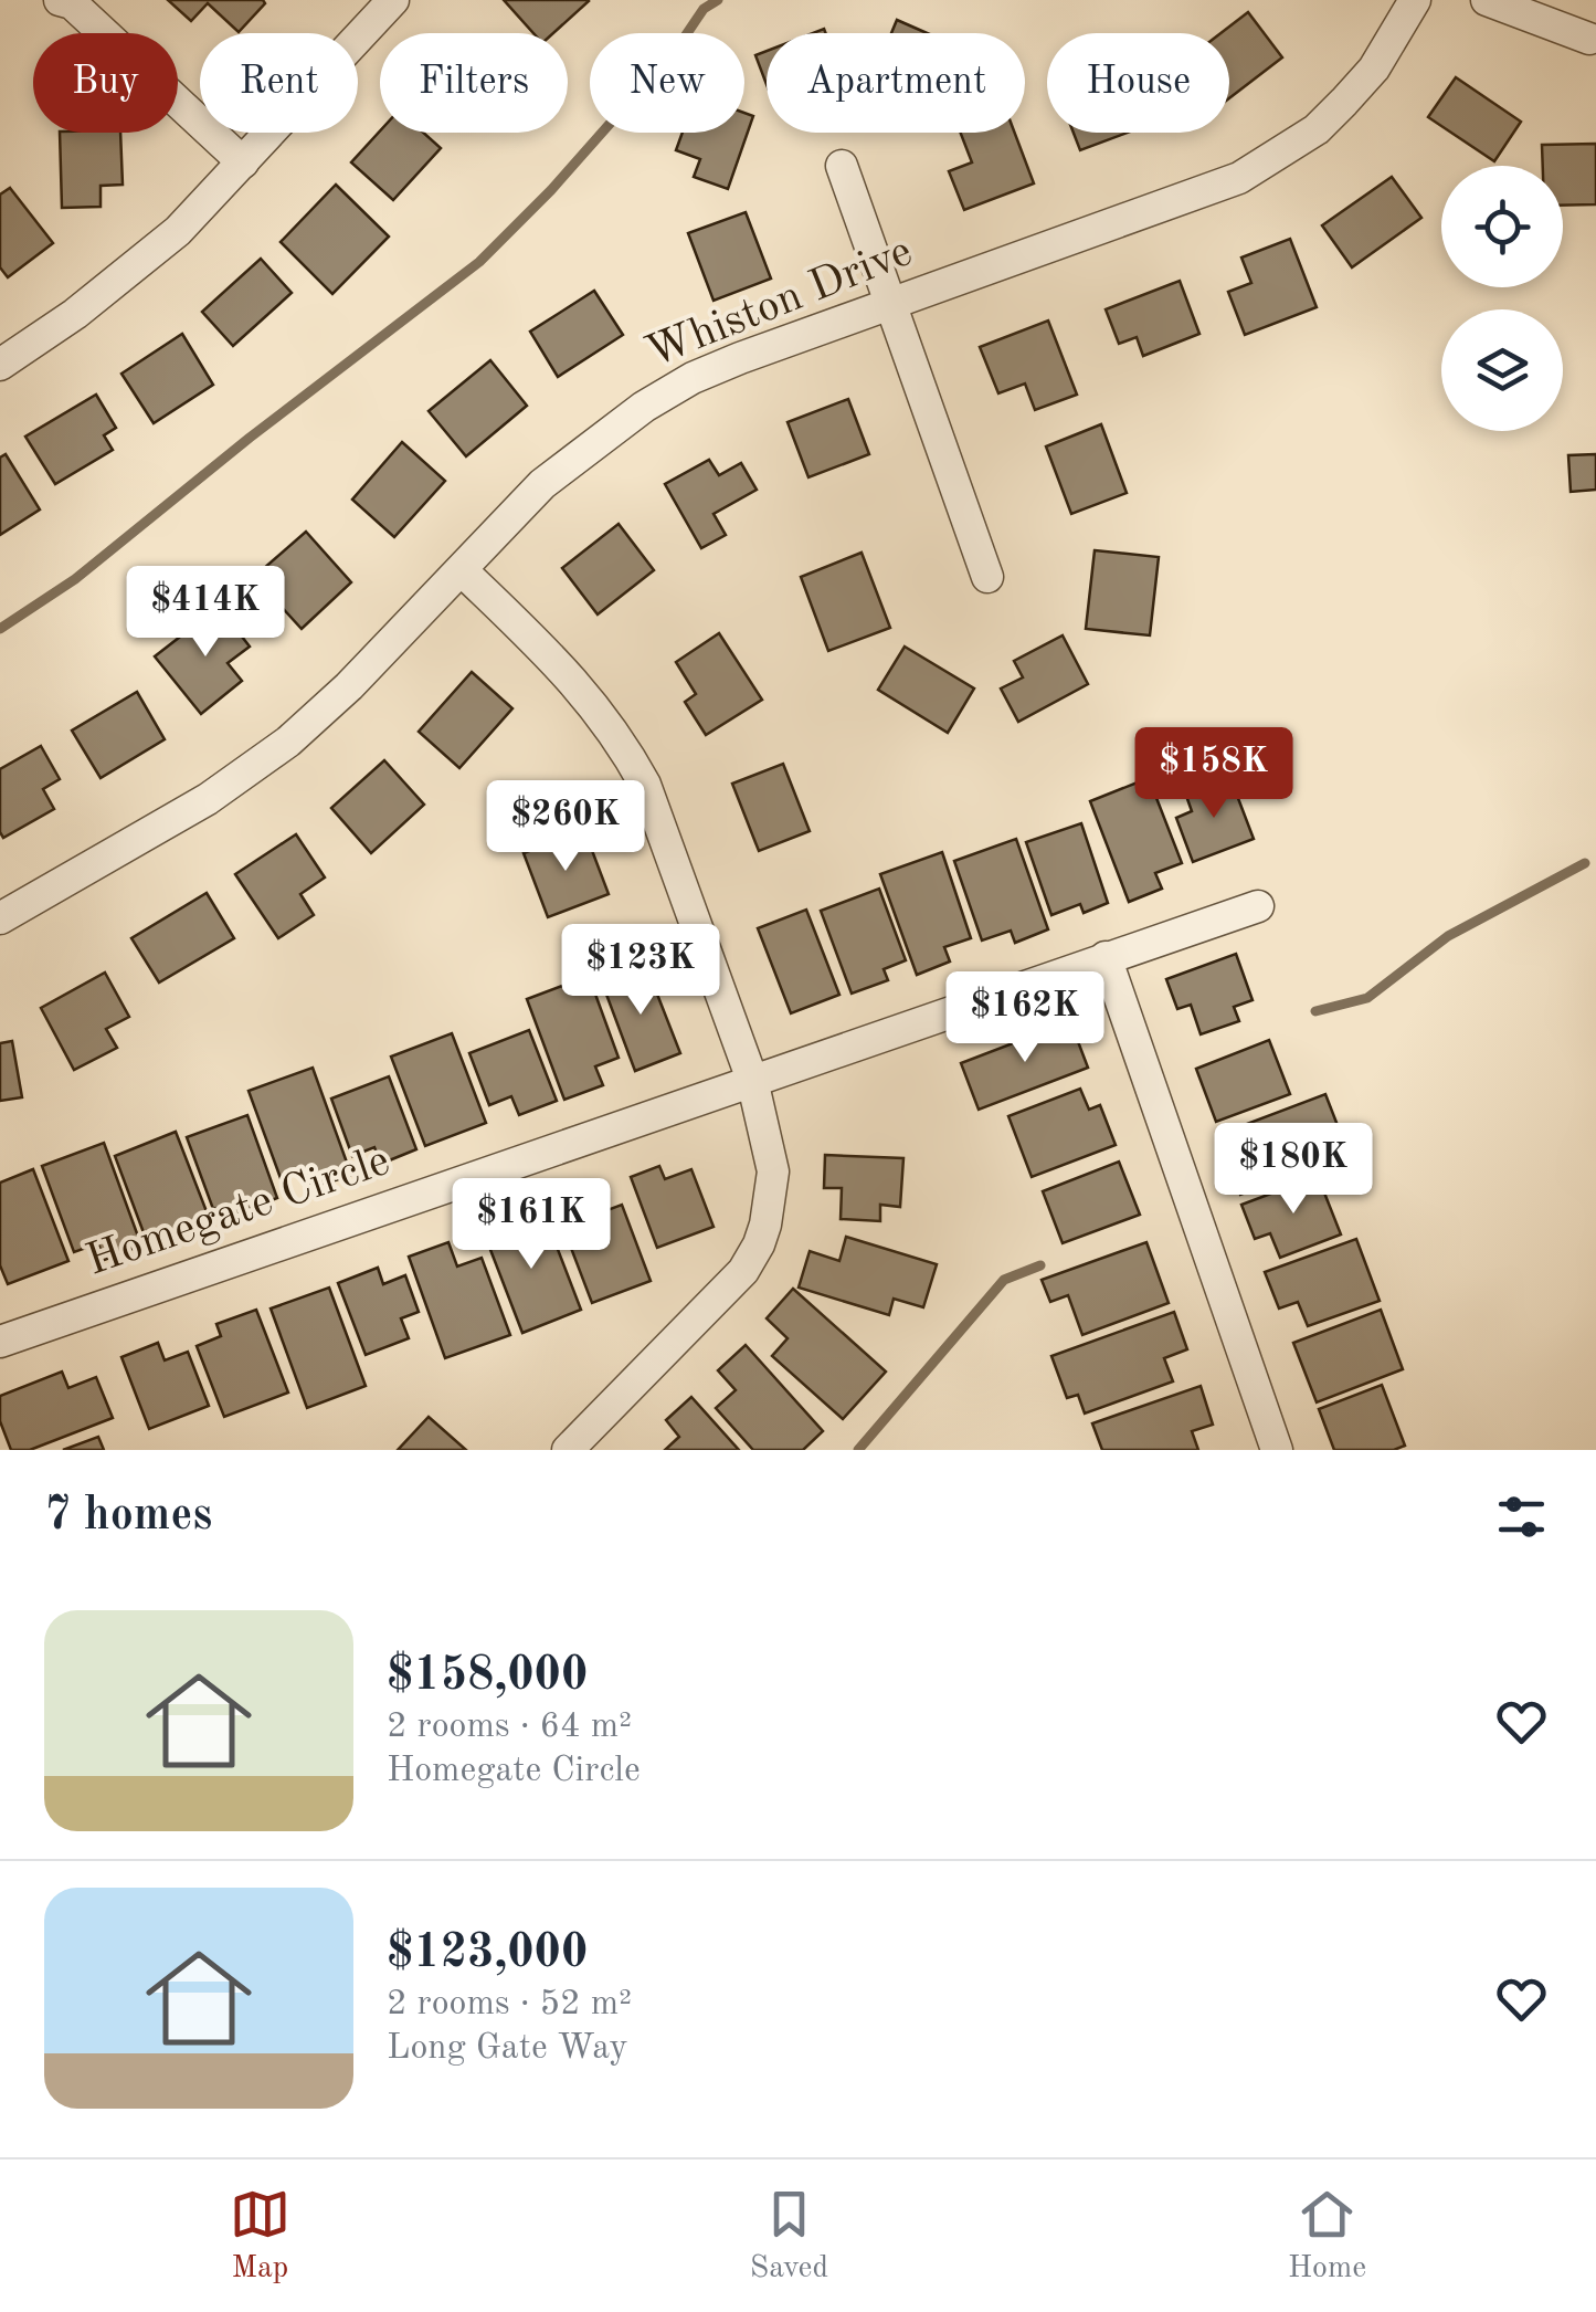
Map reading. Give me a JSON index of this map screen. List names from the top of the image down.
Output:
{
  "streets": {
    "street": ["Whiston Drive", "Homegate Circle"]
  },
  "page": {
    "chip": [
      "Buy",
      "Rent",
      "Filters",
      "New",
      "Apartment",
      "House"
    ],
    "price": [
      "$414K",
      "$158K",
      "$260K",
      "$123K",
      "$162K",
      "$180K",
      "$161K"
    ],
    "heading": "7 homes",
    "list": [
      {
        "name": "$158,000",
        "note": "2 rooms · 64 m² · Homegate Circle"
      },
      {
        "name": "$123,000",
        "note": "2 rooms · 52 m² · Long Gate Way"
      }
    ],
    "tabs": ["Map", "Saved", "Home"]
  }
}
